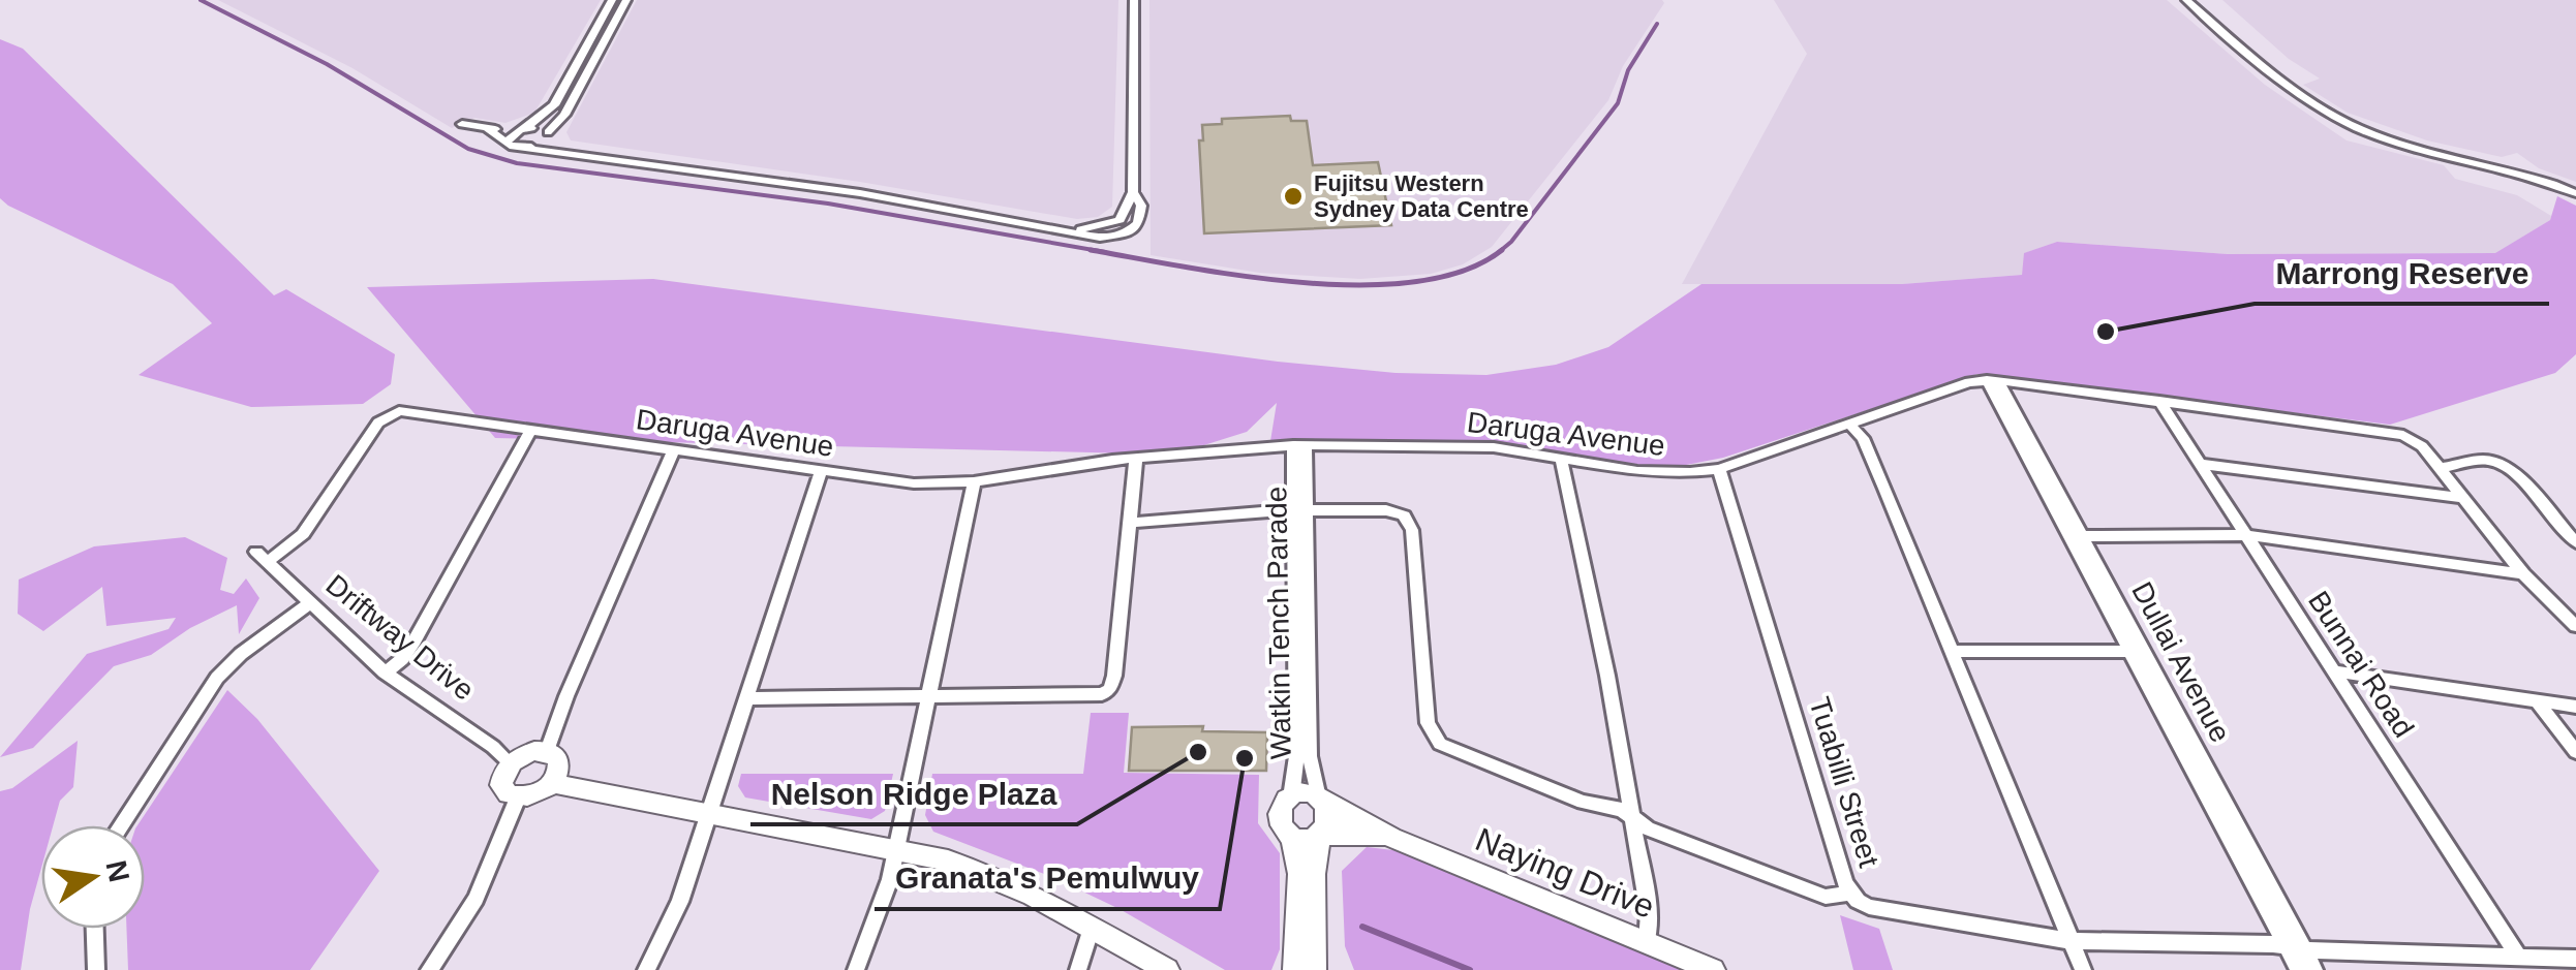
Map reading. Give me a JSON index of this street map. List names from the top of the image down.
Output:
{
  "streets": {
    "street": [
      "Daruga Avenue",
      "Watkin Tench Parade",
      "Driftway Drive",
      "Dullai Avenue",
      "Bunnai Road",
      "Tuabilli Street",
      "Naying Drive"
    ]
  },
  "crossings": [
    ["Daruga Avenue", "Watkin Tench Parade"],
    ["Daruga Avenue", "Driftway Drive"],
    ["Daruga Avenue", "Dullai Avenue"],
    ["Daruga Avenue", "Bunnai Road"],
    ["Daruga Avenue", "Tuabilli Street"],
    ["Watkin Tench Parade", "Naying Drive"],
    ["Dullai Avenue", "Tuabilli Street"],
    ["Bunnai Road", "Tuabilli Street"]
  ],
  "places": [
    "Fujitsu Western Sydney Data Centre",
    "Marrong Reserve",
    "Nelson Ridge Plaza",
    "Granata's Pemulwuy"
  ],
  "north": "right"
}
